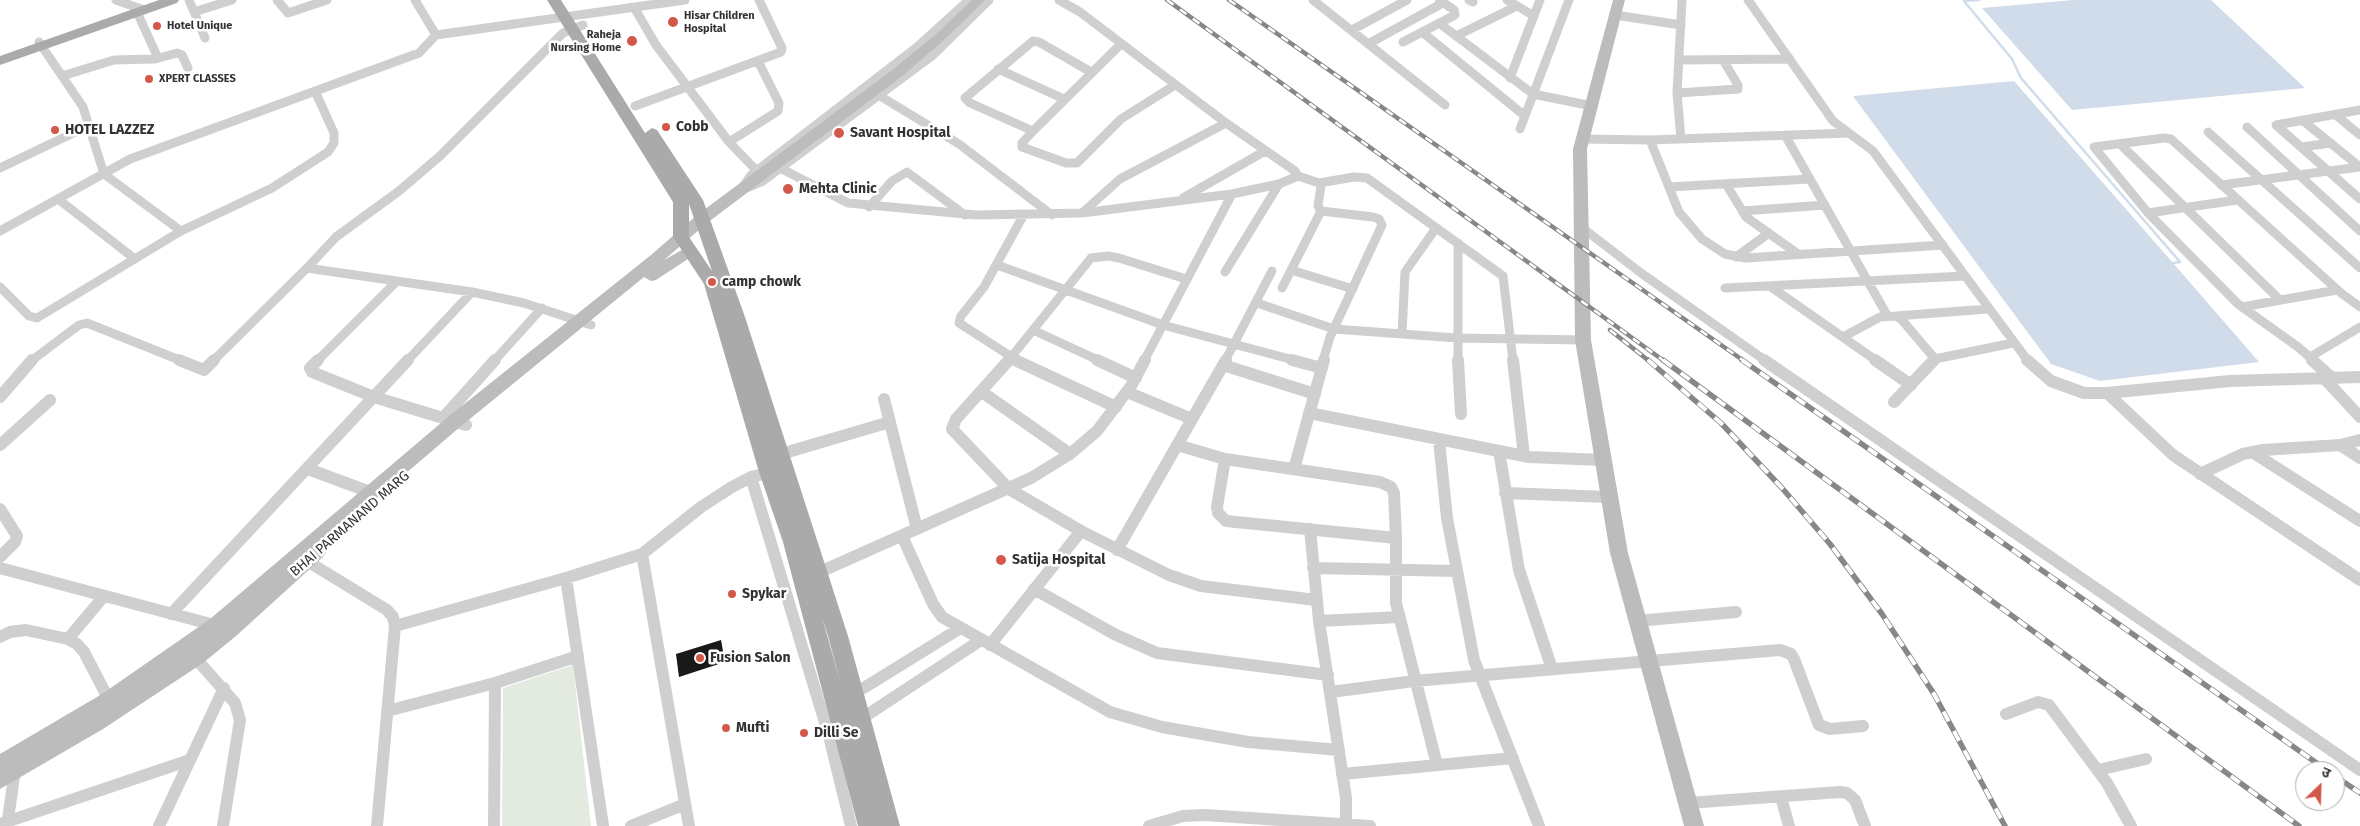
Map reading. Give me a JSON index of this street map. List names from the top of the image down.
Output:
{
  "streets": {
    "street": ["BHAI PARMANAND MARG"]
  },
  "places": [
    "Hisar Children Hospital",
    "Hotel Unique",
    "Raheja Nursing Home",
    "XPERT CLASSES",
    "Cobb",
    "HOTEL LAZZEZ",
    "Savant Hospital",
    "Mehta Clinic",
    "camp chowk",
    "Satija Hospital",
    "Spykar",
    "Fusion Salon",
    "Mufti",
    "Dilli Se"
  ],
  "north": "top right"
}
